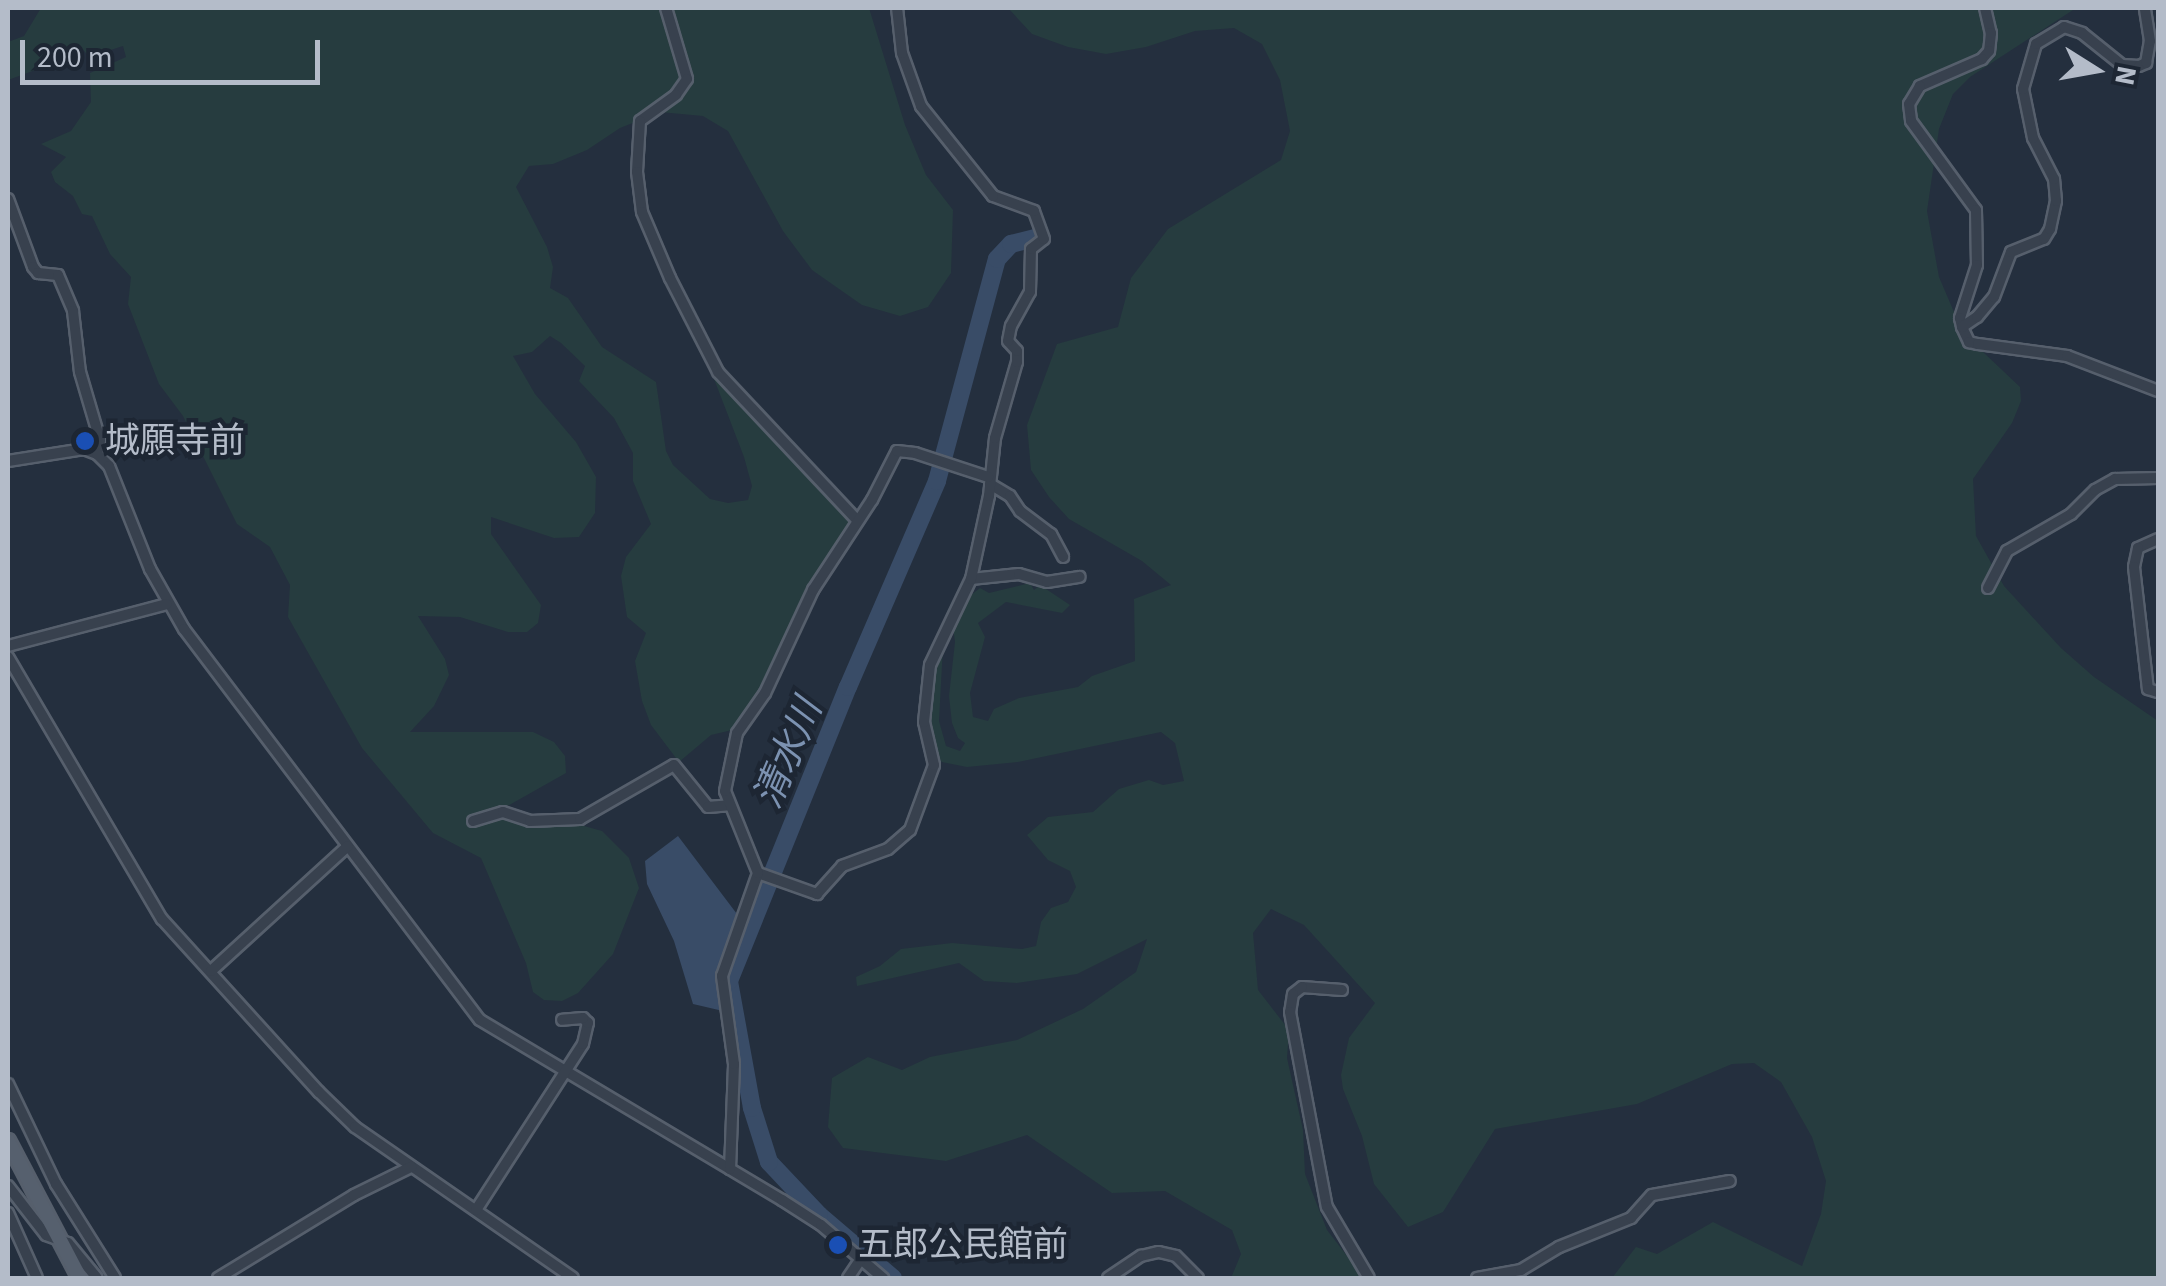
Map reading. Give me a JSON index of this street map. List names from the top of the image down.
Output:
{
  "water": ["清水川"],
  "places": ["城願寺前", "五郎公民館前"],
  "scale_bar": "200 m",
  "north": "right"
}
